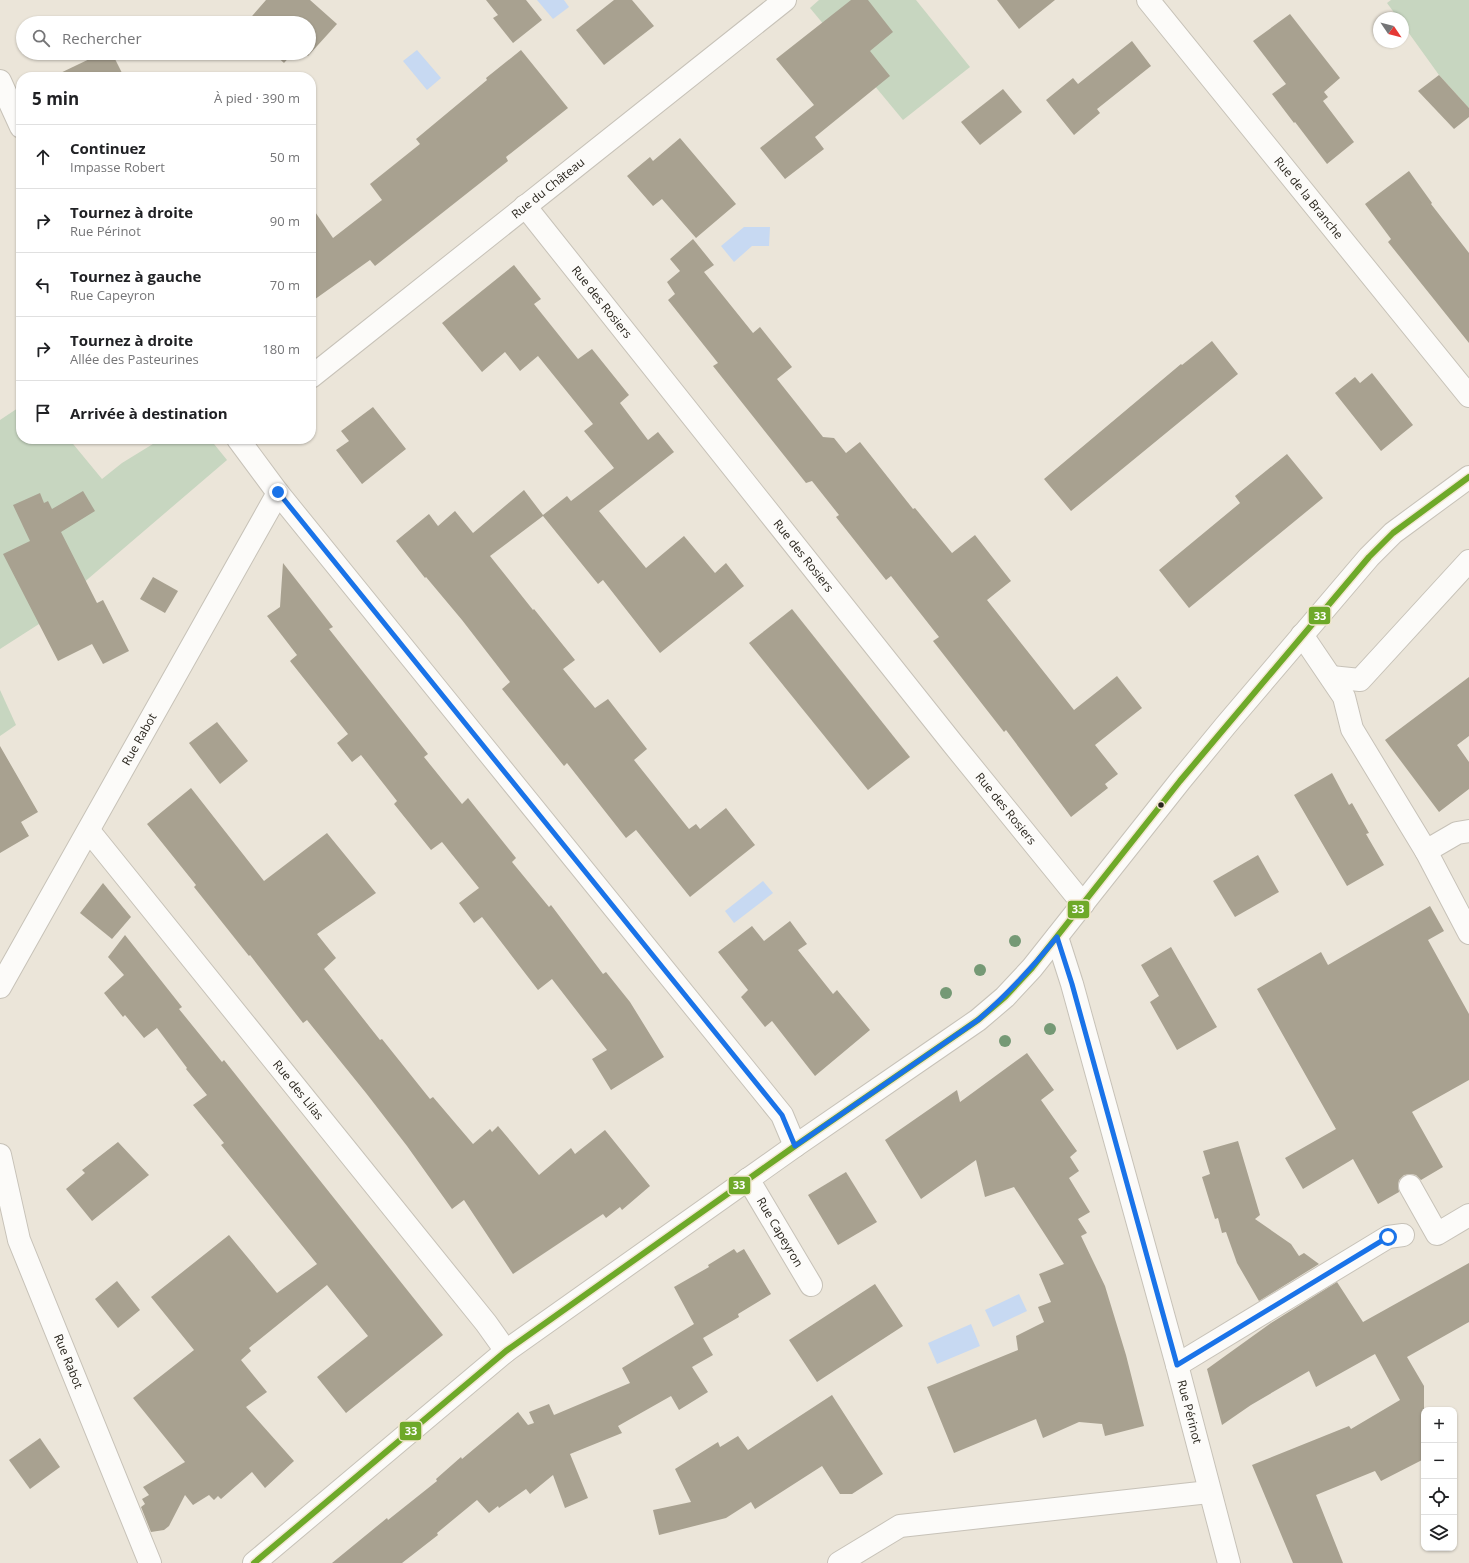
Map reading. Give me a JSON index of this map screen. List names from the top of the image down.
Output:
{
  "streets": {
    "street": [
      "Rue du Château",
      "Rue de la Branche",
      "Rue des Rosiers",
      "Rue Rabot",
      "Rue des Lilas",
      "Rue Capeyron",
      "Rue Périnot"
    ]
  },
  "crossings": [
    ["Rue du Château", "Rue des Rosiers"],
    ["Rue Rabot", "Rue des Lilas"]
  ],
  "lines": ["transit line 33"],
  "north": "bottom right",
  "page": {
    "search": "Rechercher",
    "heading": ["5 min", "À pied · 390 m"],
    "list": [
      ["Continuez", "Impasse Robert", "50 m"],
      ["Tournez à droite", "Rue Périnot", "90 m"],
      ["Tournez à gauche", "Rue Capeyron", "70 m"],
      ["Tournez à droite", "Allée des Pasteurines", "180 m"],
      "Arrivée à destination"
    ],
    "map_buttons": ["+", "−"]
  }
}
